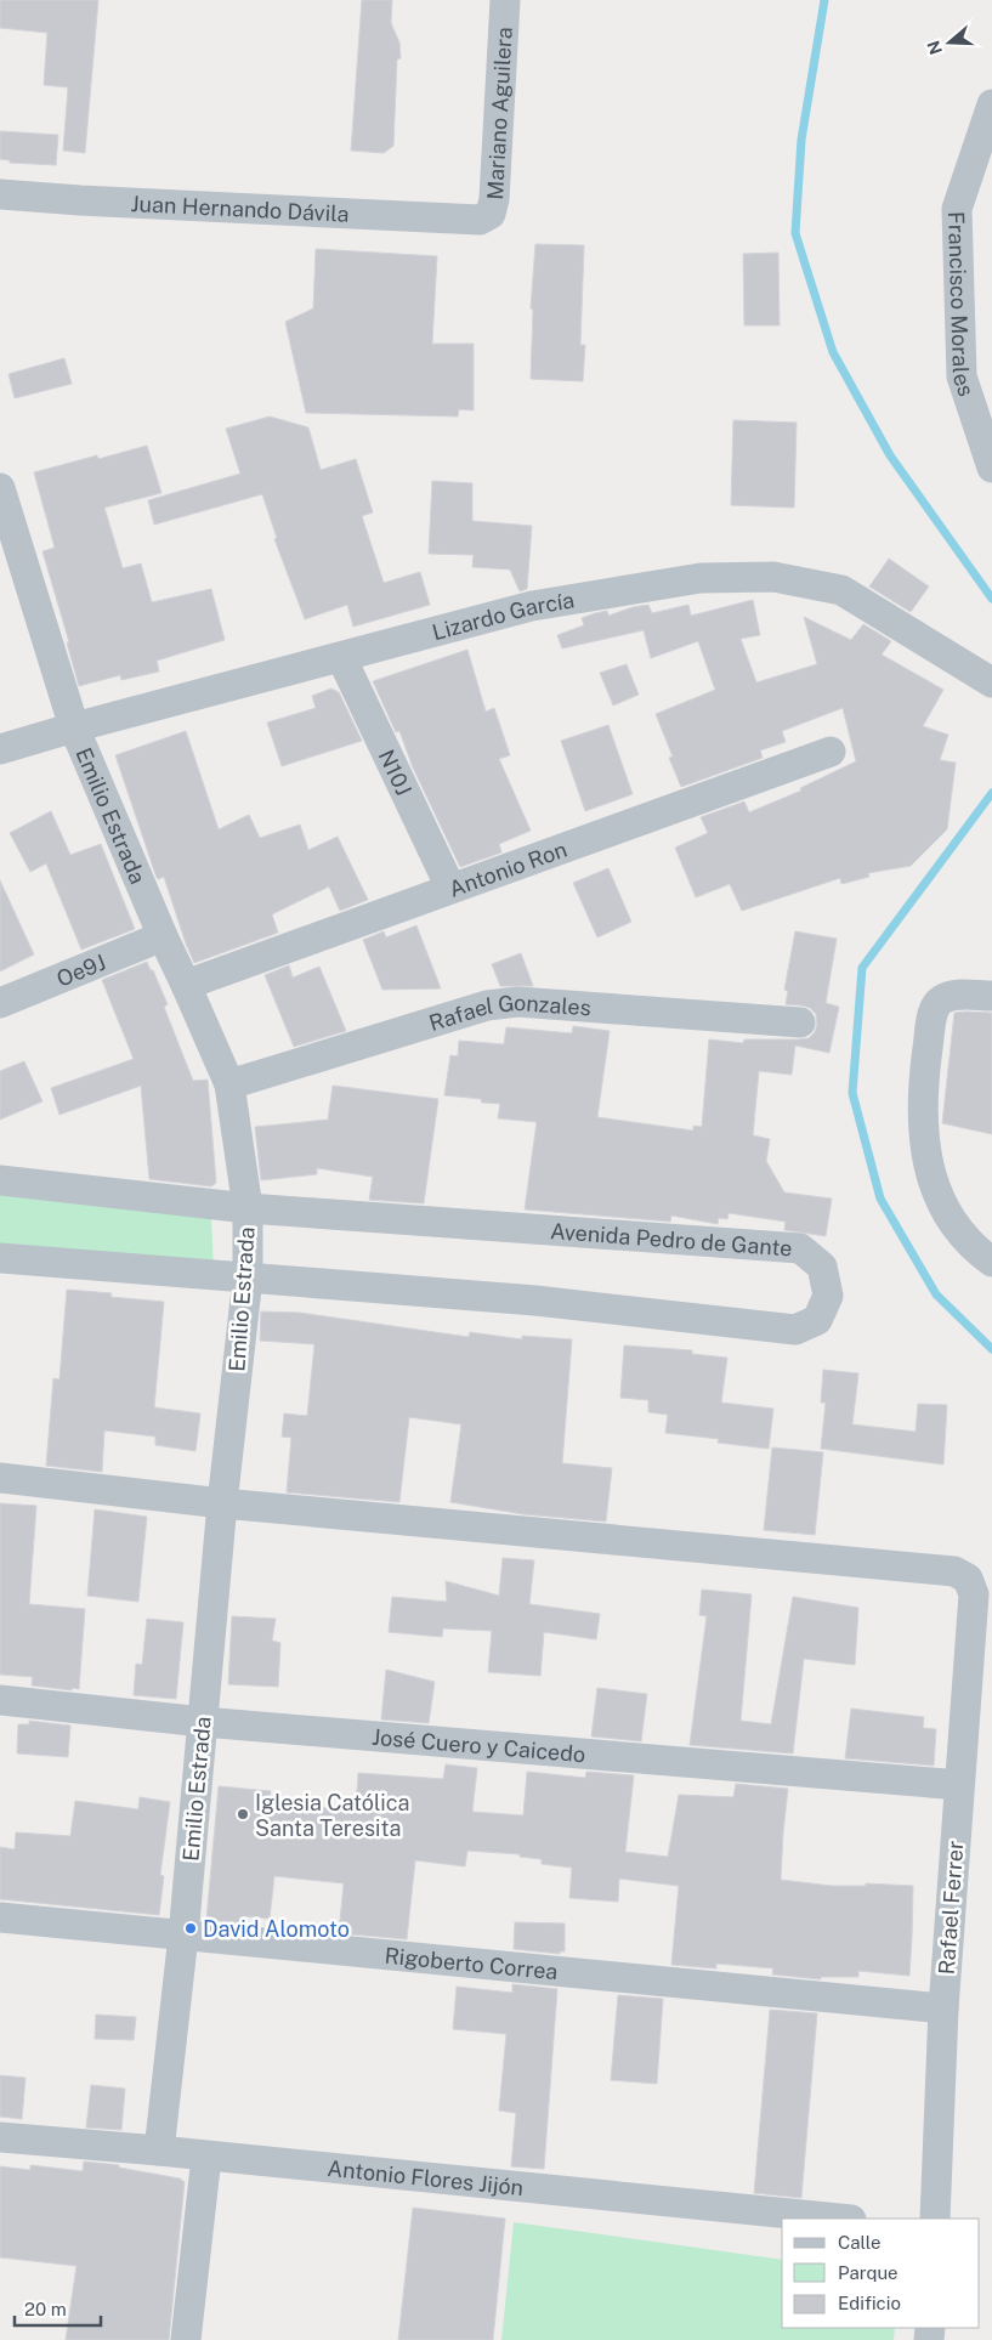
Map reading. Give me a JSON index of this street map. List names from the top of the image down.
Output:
{
  "streets": {
    "street": [
      "Mariano Aguilera",
      "Juan Hernando Dávila",
      "Francisco Morales",
      "Lizardo García",
      "N10J",
      "Emilio Estrada",
      "Antonio Ron",
      "Oe9J",
      "Rafael Gonzales",
      "Avenida Pedro de Gante",
      "José Cuero y Caicedo",
      "Rafael Ferrer",
      "Rigoberto Correa",
      "Antonio Flores Jijón"
    ]
  },
  "crossings": [
    ["Mariano Aguilera", "Juan Hernando Dávila"],
    ["Lizardo García", "N10J"],
    ["Lizardo García", "Emilio Estrada"],
    ["N10J", "Antonio Ron"],
    ["Emilio Estrada", "Antonio Ron"],
    ["Emilio Estrada", "Oe9J"],
    ["Emilio Estrada", "Rafael Gonzales"],
    ["Emilio Estrada", "Avenida Pedro de Gante"],
    ["Emilio Estrada", "José Cuero y Caicedo"],
    ["Emilio Estrada", "Rafael Ferrer"],
    ["Emilio Estrada", "Rigoberto Correa"],
    ["Emilio Estrada", "Antonio Flores Jijón"],
    ["José Cuero y Caicedo", "Rafael Ferrer"],
    ["Rafael Ferrer", "Rigoberto Correa"]
  ],
  "places": ["Iglesia Católica Santa Teresita", "David Alomoto"],
  "legend": ["Calle", "Parque", "Edificio"],
  "scale_bar": "20 m",
  "north": "left"
}
